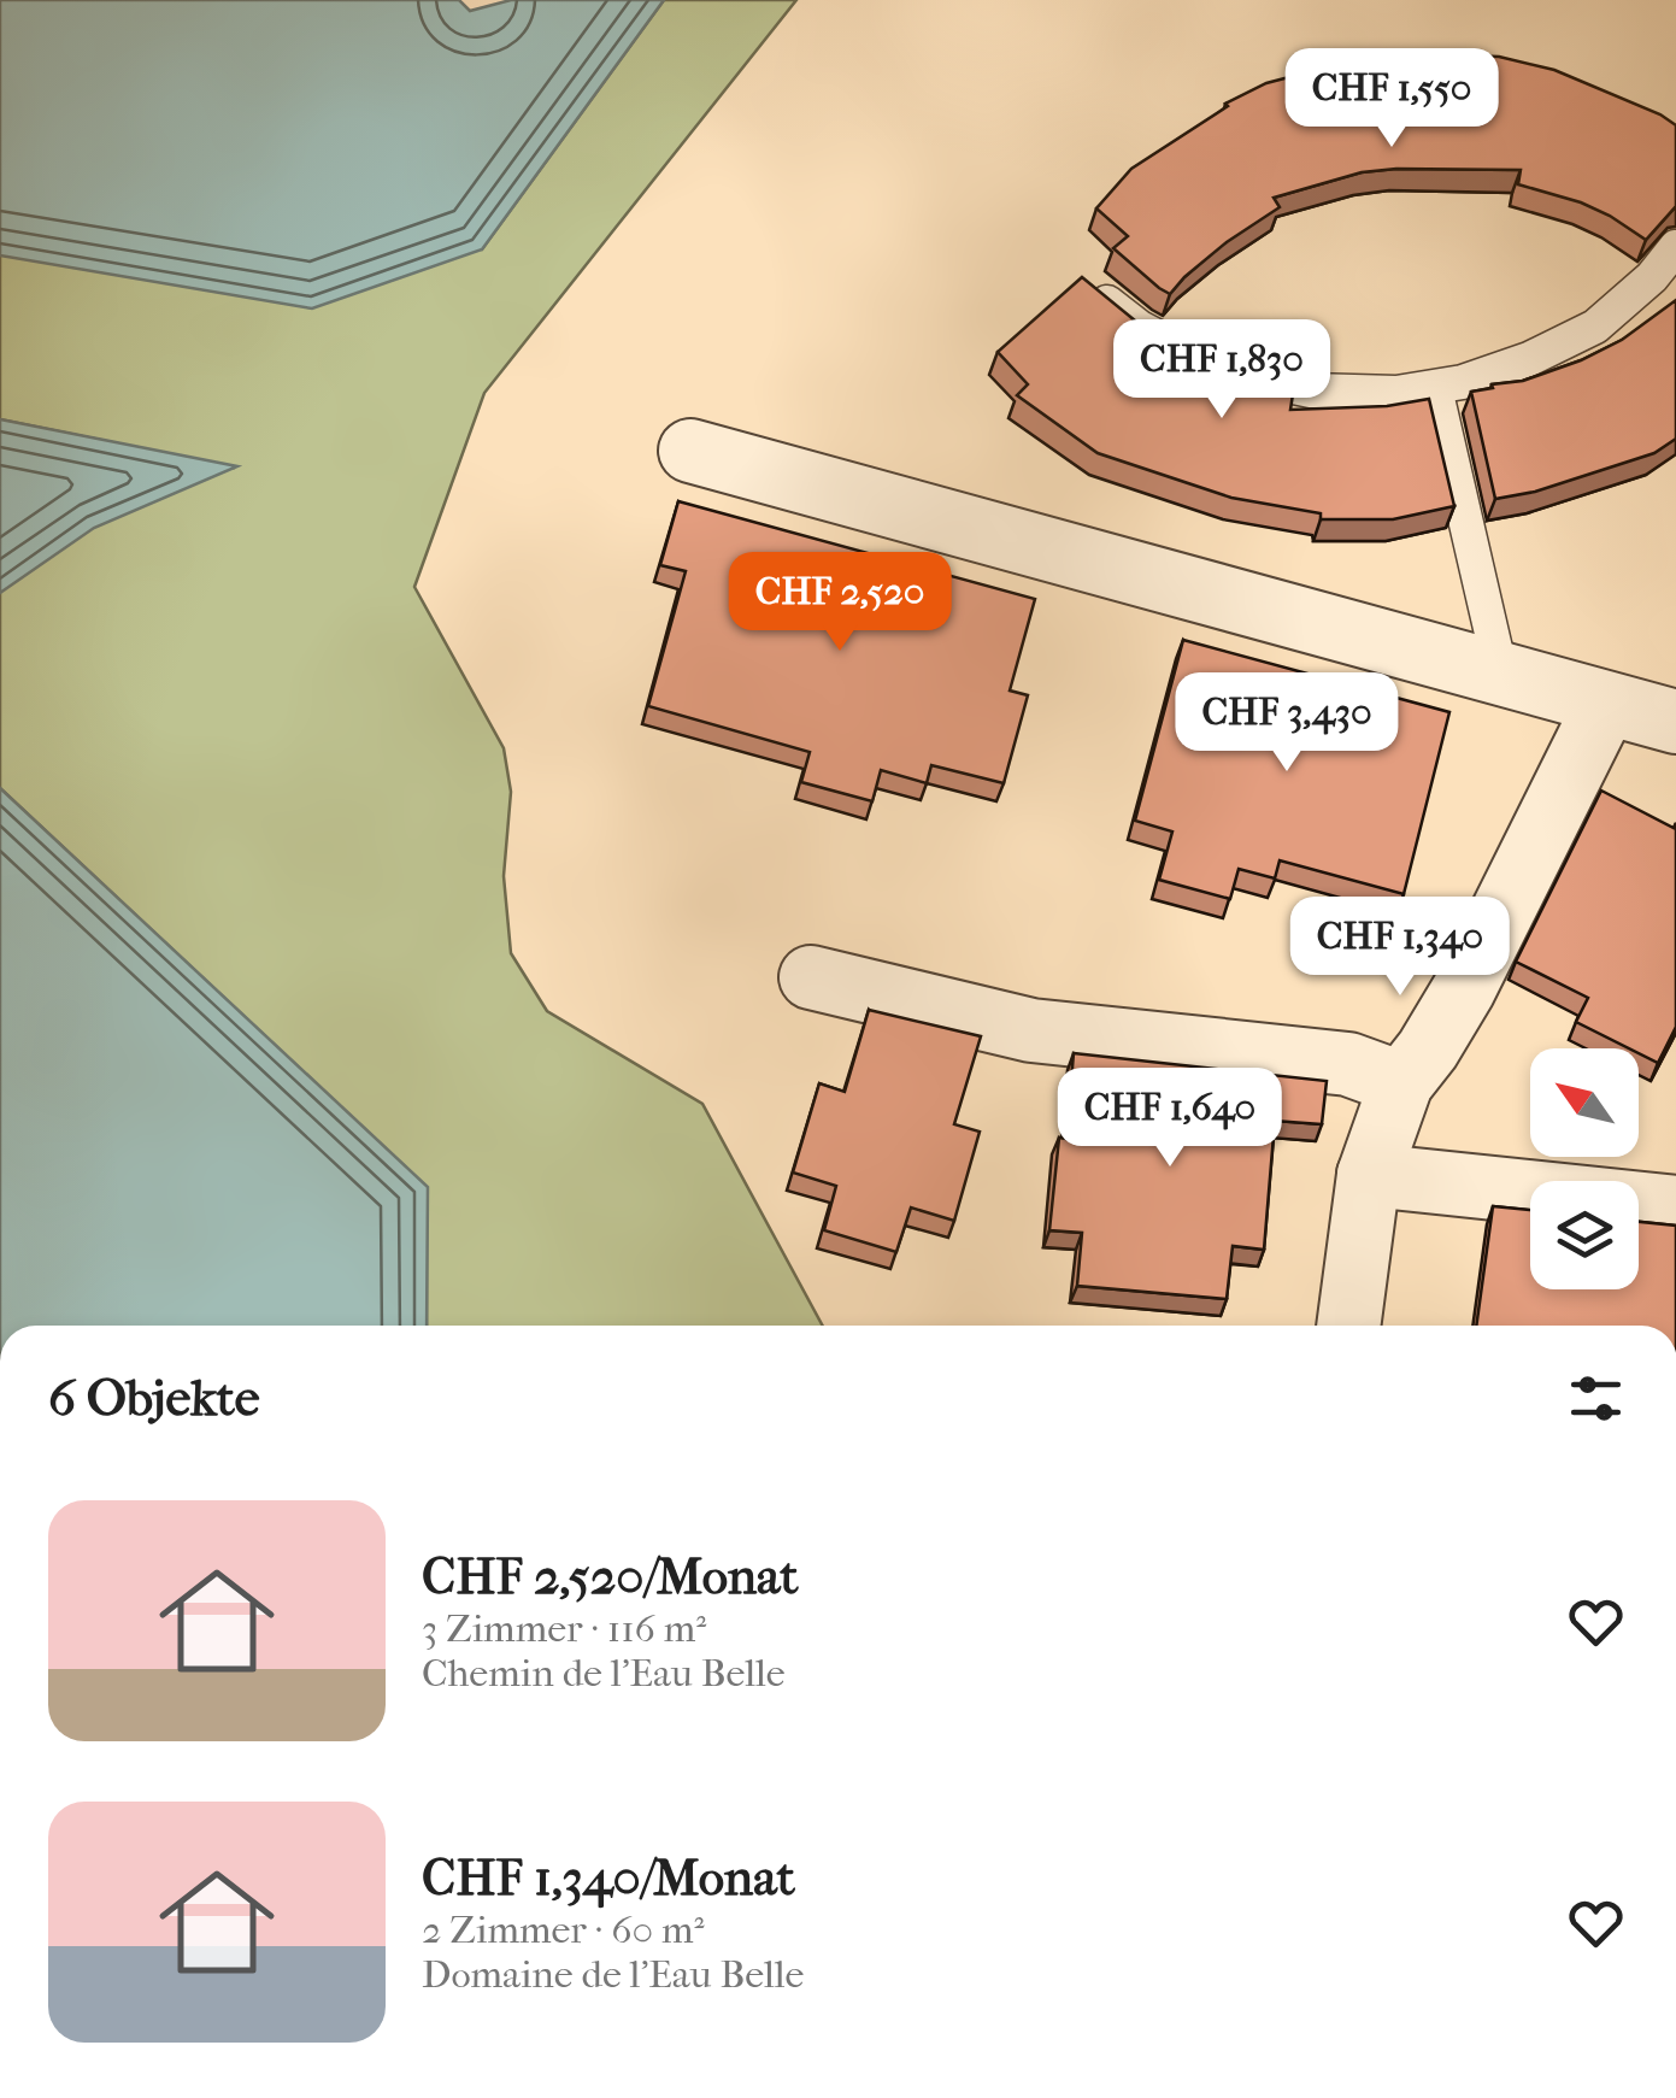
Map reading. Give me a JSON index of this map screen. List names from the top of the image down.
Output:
{
  "north": "top left",
  "page": {
    "price": [
      "CHF 1,550",
      "CHF 1,830",
      "CHF 2,520",
      "CHF 3,430",
      "CHF 1,340",
      "CHF 1,640"
    ],
    "heading": "6 Objekte",
    "list": [
      {
        "name": "CHF 2,520/Monat",
        "note": "3 Zimmer · 116 m² · Chemin de l'Eau Belle"
      },
      {
        "name": "CHF 1,340/Monat",
        "note": "2 Zimmer · 60 m² · Domaine de l'Eau Belle"
      }
    ]
  }
}
